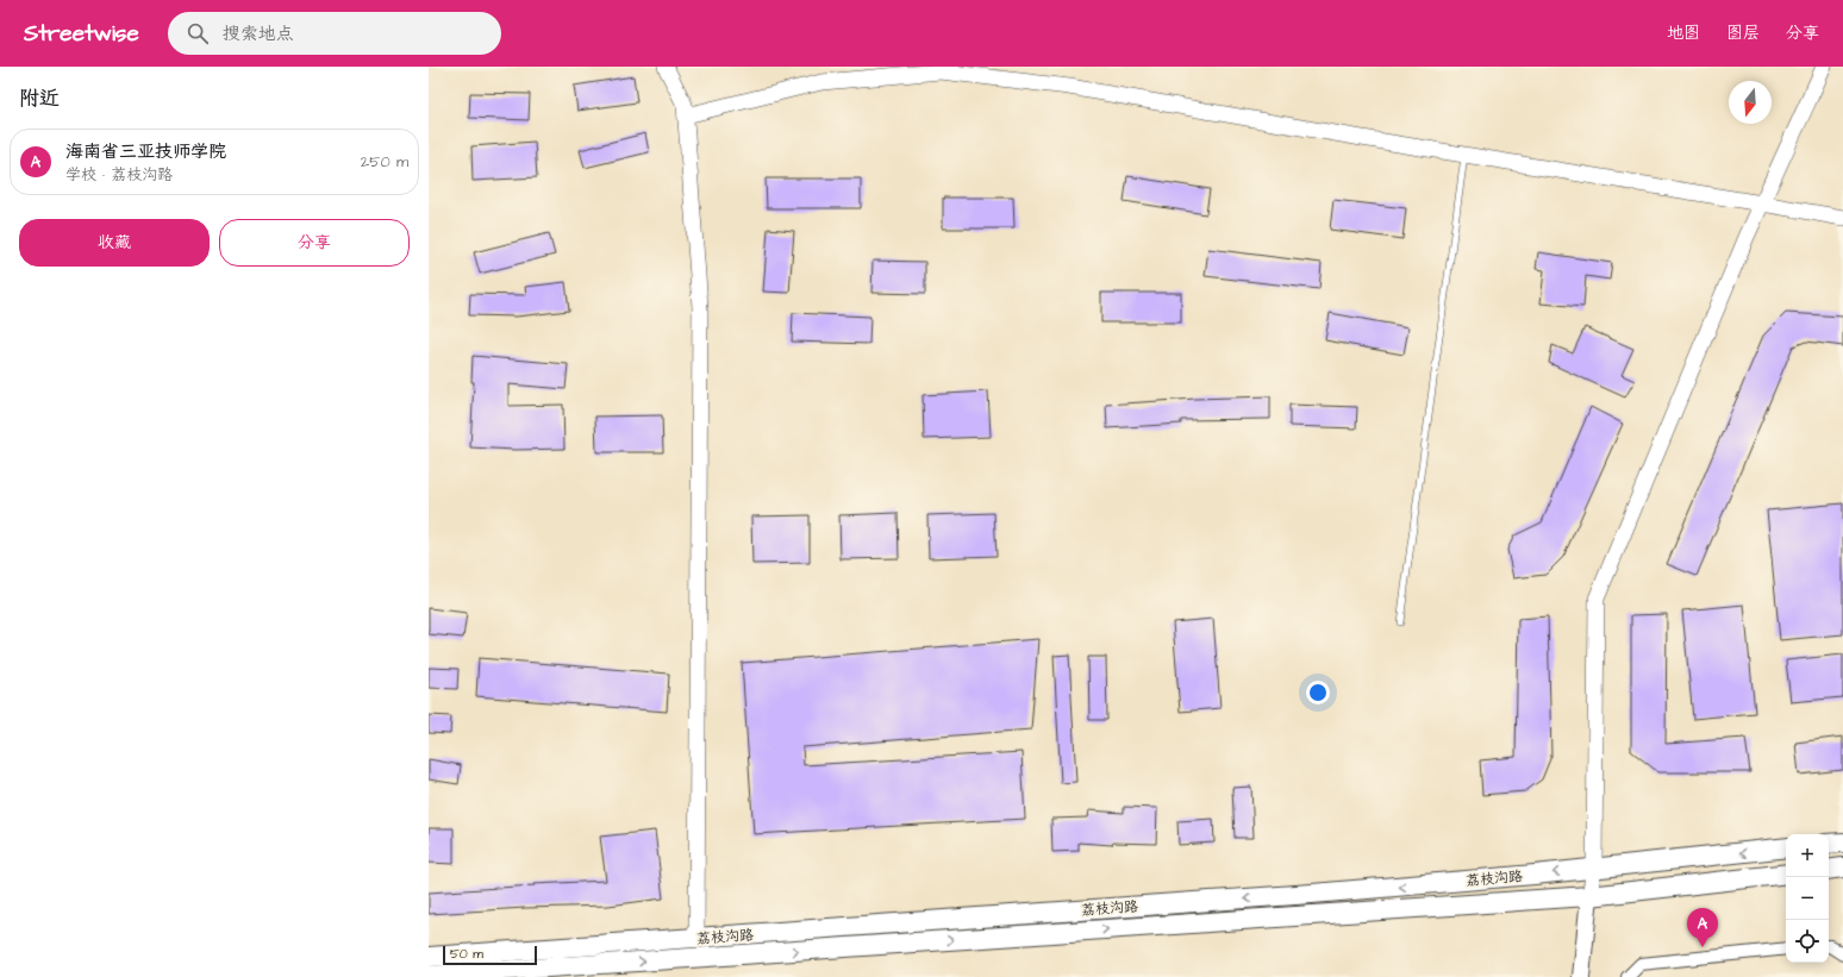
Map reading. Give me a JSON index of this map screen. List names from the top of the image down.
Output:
{
  "streets": {
    "main road": ["荔枝沟路"]
  },
  "scale_bar": "50 m",
  "north": "bottom",
  "page": {
    "header": "Streetwise",
    "search": "搜索地点",
    "nav": ["地图", "图层", "分享"],
    "heading": "附近",
    "list": [
      {
        "mark": "A",
        "name": "海南省三亚技师学院",
        "note": "学校 · 荔枝沟路",
        "value": "250 m"
      }
    ],
    "buttons": ["收藏", "分享"],
    "map_buttons": ["+", "−"],
    "pins": "A",
    "scale": "50 m"
  }
}
